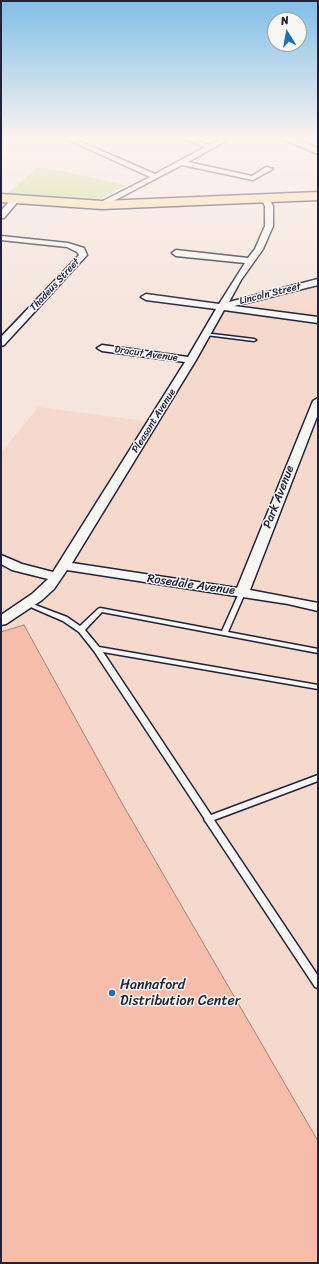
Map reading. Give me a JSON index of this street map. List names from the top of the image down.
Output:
{
  "streets": {
    "street": [
      "Thadeus Street",
      "Lincoln Street",
      "Dracut Avenue",
      "Pleasant Avenue",
      "Park Avenue",
      "Rosedale Avenue"
    ]
  },
  "crossings": [
    ["Lincoln Street", "Pleasant Avenue"],
    ["Dracut Avenue", "Pleasant Avenue"],
    ["Pleasant Avenue", "Rosedale Avenue"],
    ["Park Avenue", "Rosedale Avenue"]
  ],
  "places": ["Hannaford Distribution Center"],
  "north": "top"
}
